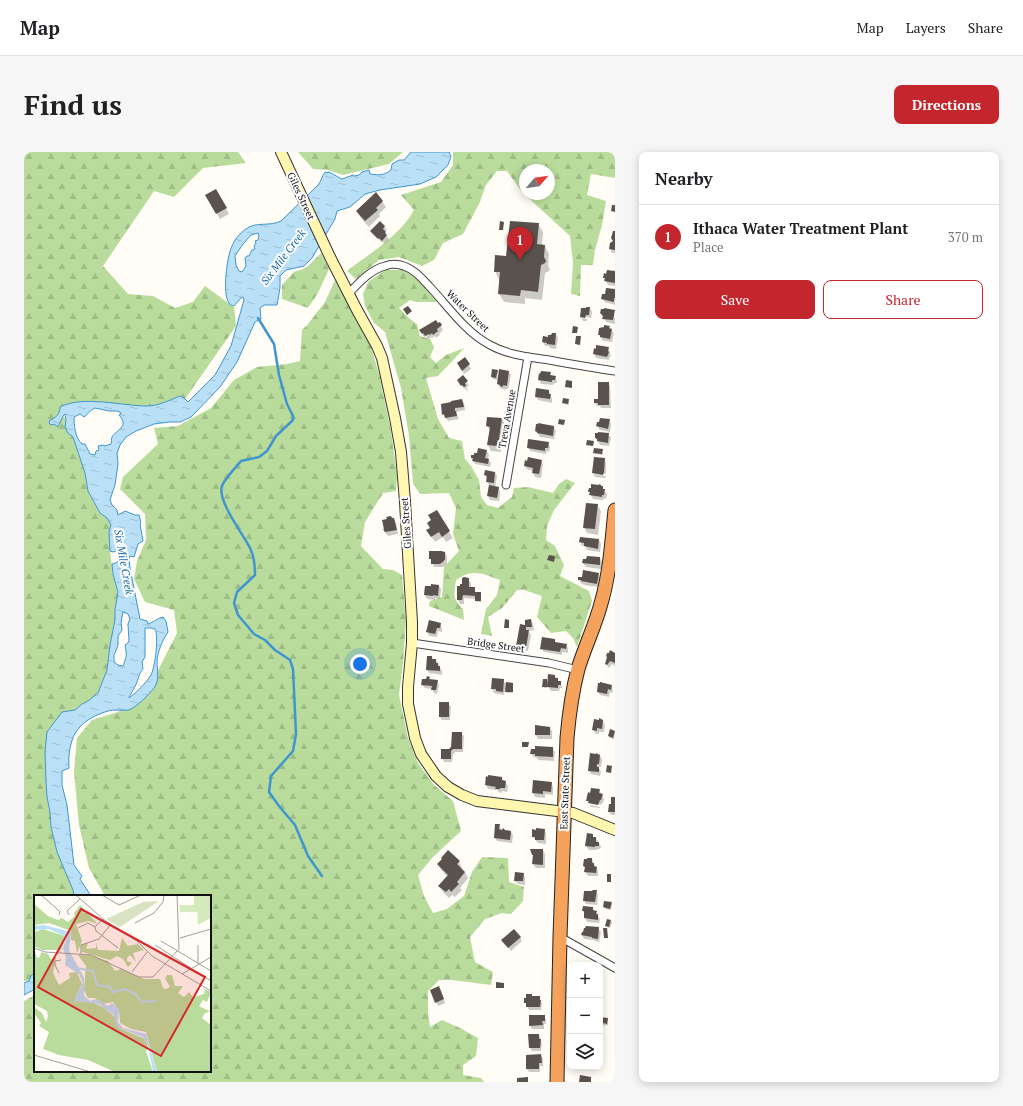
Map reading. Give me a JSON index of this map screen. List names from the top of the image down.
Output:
{
  "streets": {
    "highway": ["East State Street"],
    "street": [
      "Giles Street",
      "Water Street",
      "Treva Avenue",
      "Bridge Street"
    ]
  },
  "crossings": [
    ["Giles Street", "Water Street"],
    ["Giles Street", "Bridge Street"],
    ["Giles Street", "East State Street"],
    ["Water Street", "Treva Avenue"],
    ["Bridge Street", "East State Street"]
  ],
  "water": ["Six Mile Creek"],
  "north": "top right",
  "page": {
    "header": "Map",
    "nav": ["Map", "Layers", "Share"],
    "buttons": [
      "Directions",
      ["Save", "Share"]
    ],
    "title": "Find us",
    "heading": "Nearby",
    "list": [
      {
        "mark": "1",
        "name": "Ithaca Water Treatment Plant",
        "note": "Place",
        "value": "370 m"
      }
    ],
    "pins": "1",
    "map_buttons": ["+", "−"]
  }
}
